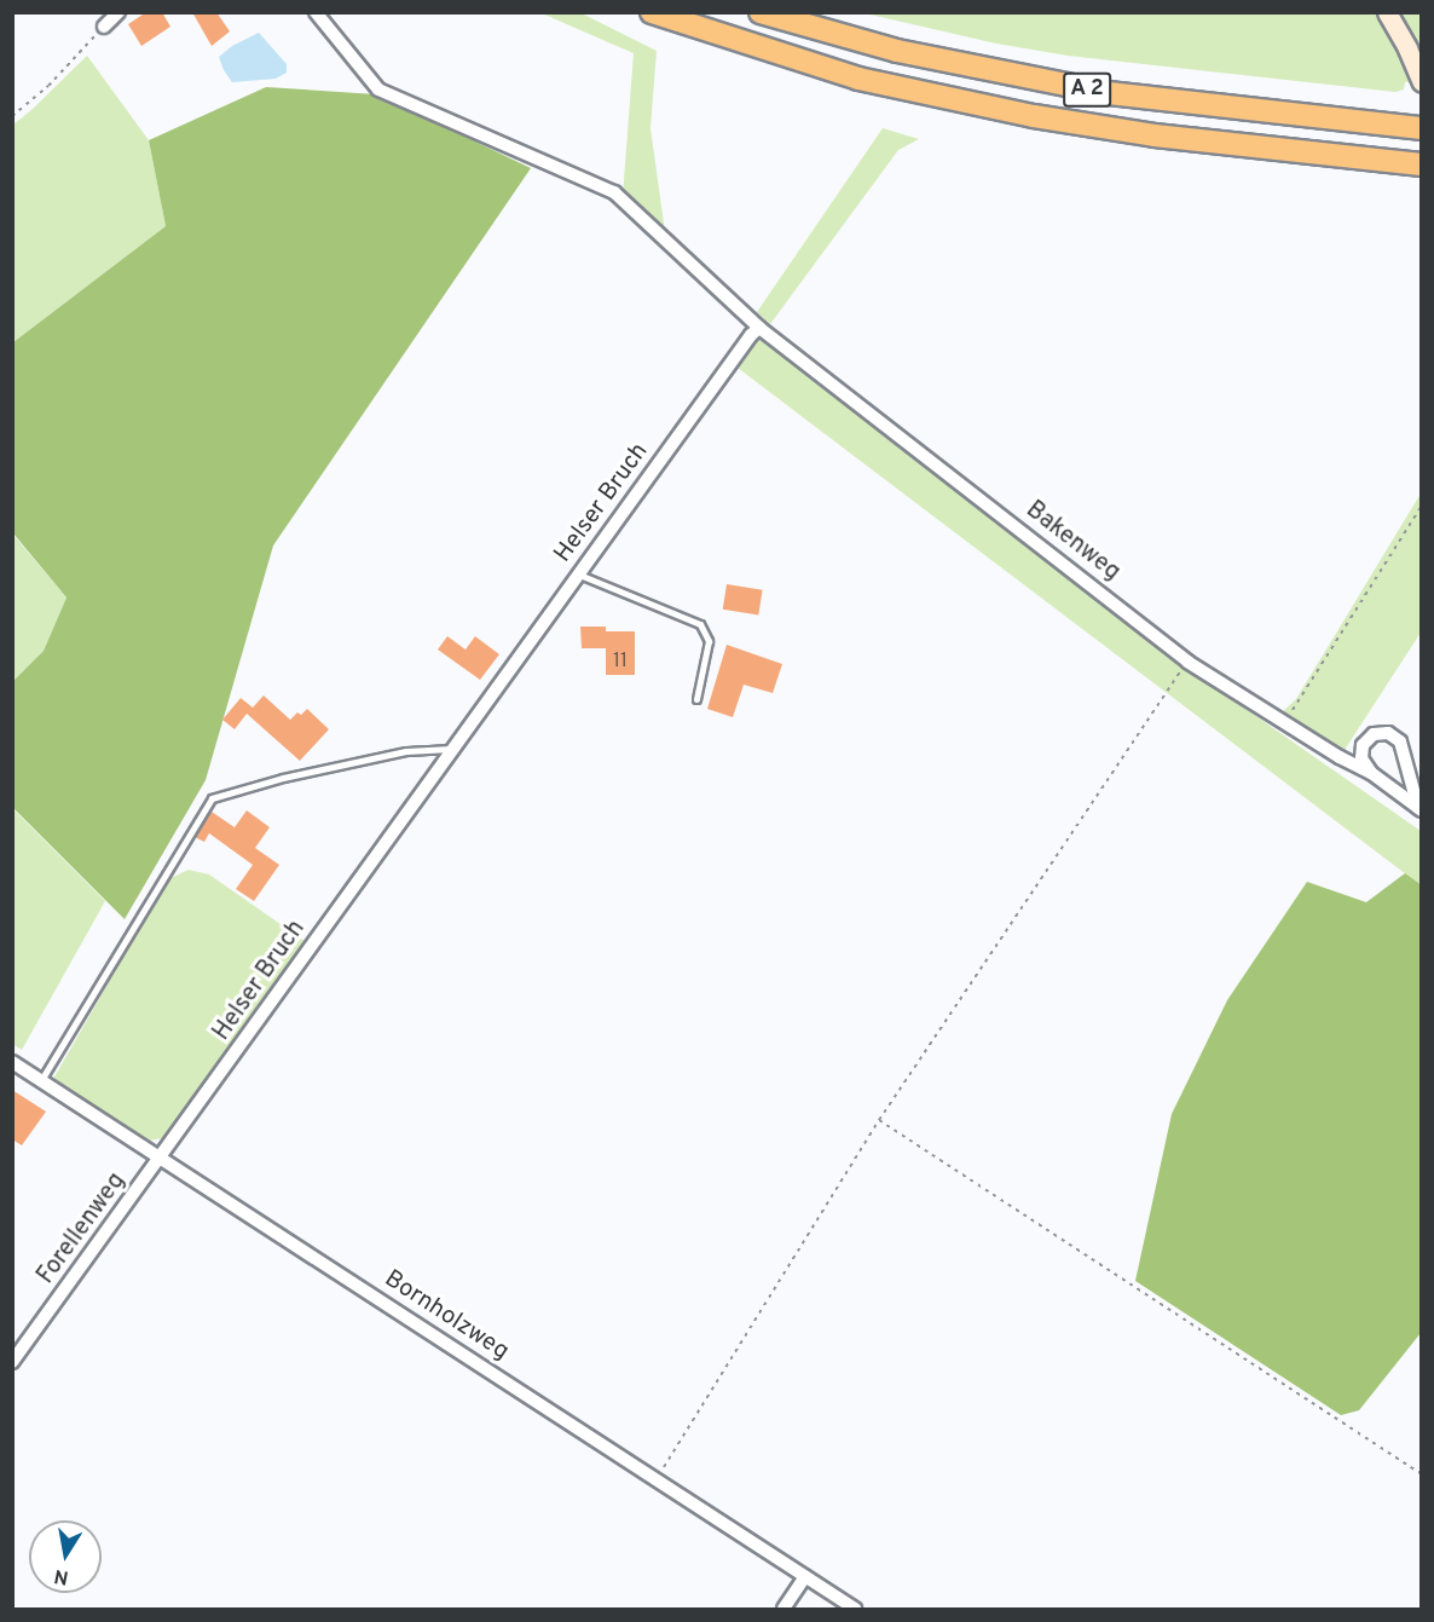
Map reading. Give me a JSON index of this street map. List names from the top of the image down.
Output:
{
  "streets": {
    "highway": ["A 2"],
    "street": [
      "Helser Bruch",
      "Bakenweg",
      "Forellenweg",
      "Bornholzweg"
    ]
  },
  "crossings": [
    ["Helser Bruch", "Bakenweg"],
    ["Helser Bruch", "Forellenweg"],
    ["Helser Bruch", "Bornholzweg"],
    ["Forellenweg", "Bornholzweg"]
  ],
  "house_numbers": ["11"],
  "north": "bottom"
}
